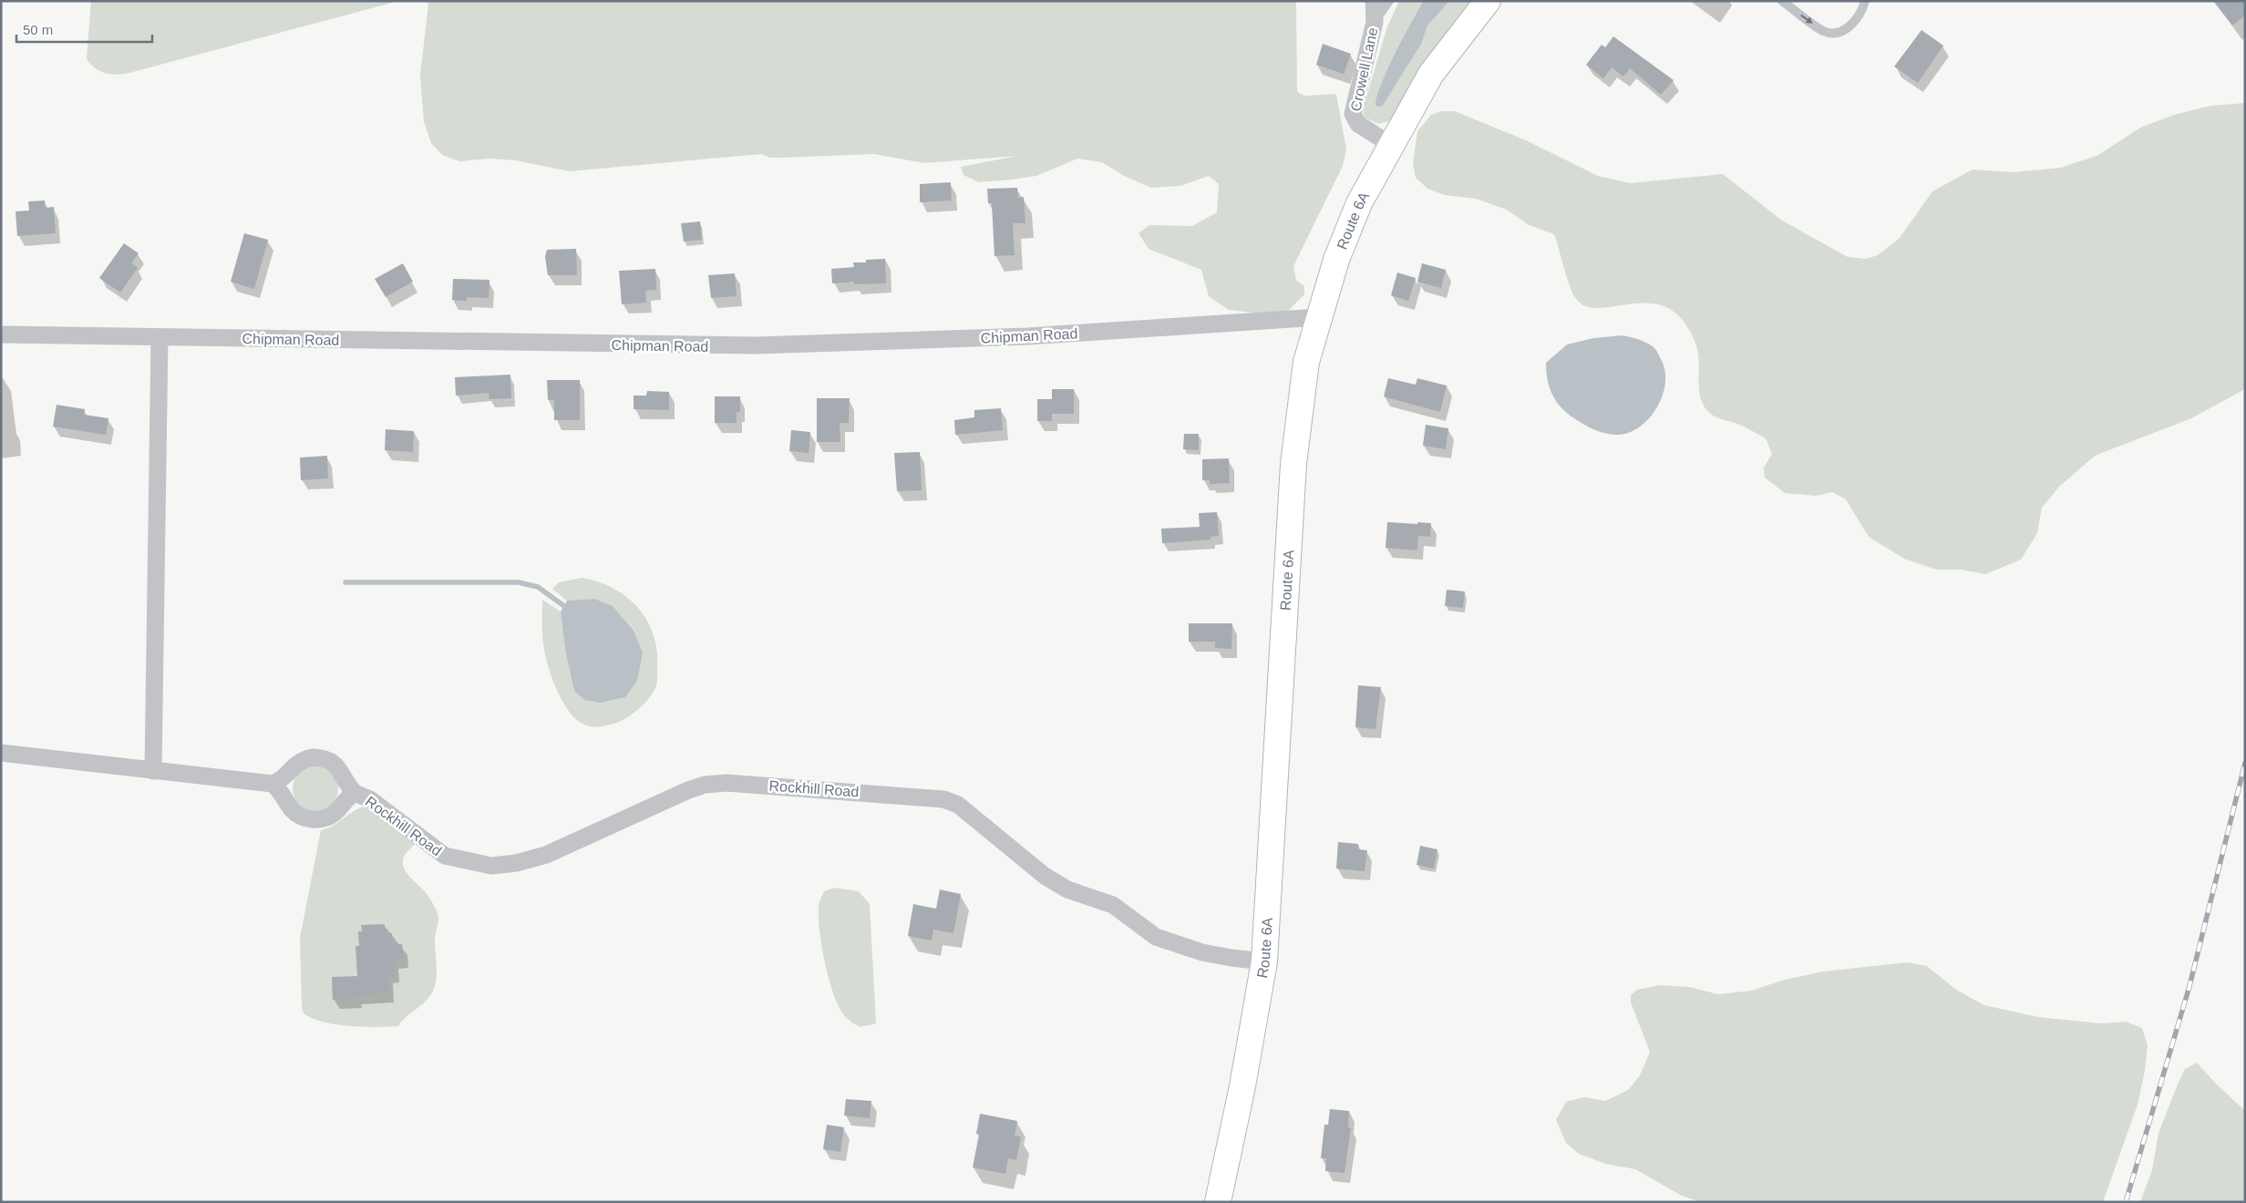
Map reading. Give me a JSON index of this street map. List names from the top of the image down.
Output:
{
  "streets": {
    "main road": ["Route 6A"],
    "street": ["Crowell Lane", "Chipman Road", "Rockhill Road"]
  },
  "crossings": [
    ["Crowell Lane", "Route 6A"],
    ["Route 6A", "Chipman Road"],
    ["Route 6A", "Rockhill Road"]
  ],
  "scale_bar": "50 m"
}
